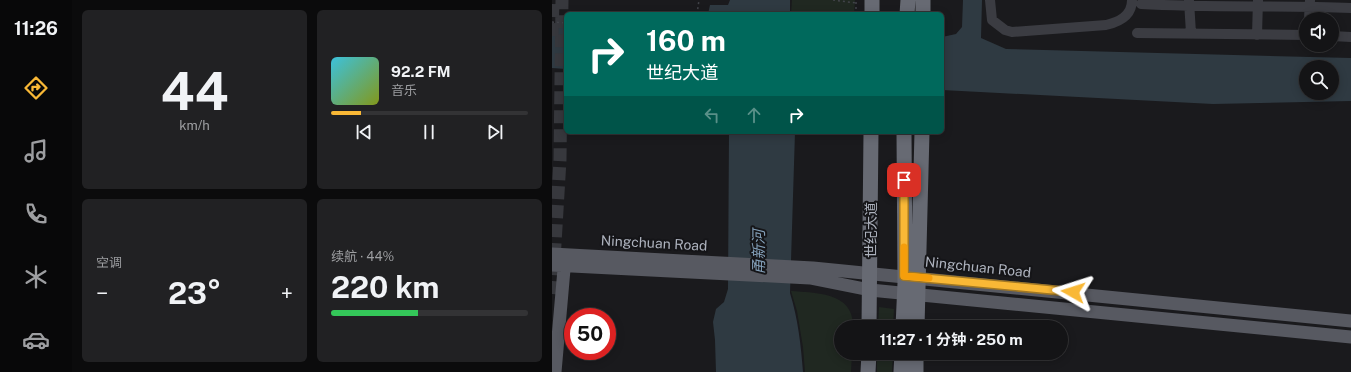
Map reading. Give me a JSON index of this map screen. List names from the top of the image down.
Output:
{
  "streets": {
    "highway": ["世纪大道"],
    "main road": ["Ningchuan Road"]
  },
  "crossings": [
    ["世纪大道", "Ningchuan Road"]
  ],
  "water": ["甬新河"],
  "page": {
    "tabs": "11:26",
    "tile": [
      ["44", "km/h"],
      "空调",
      ["续航 · 44%", "220 km"]
    ],
    "turn": ["160 m", "世纪大道"],
    "song": ["92.2 FM", "音乐"],
    "heat": ["−", "23°", "+"],
    "limit": "50",
    "trip": "11:27 · 1 分钟 · 250 m"
  }
}
